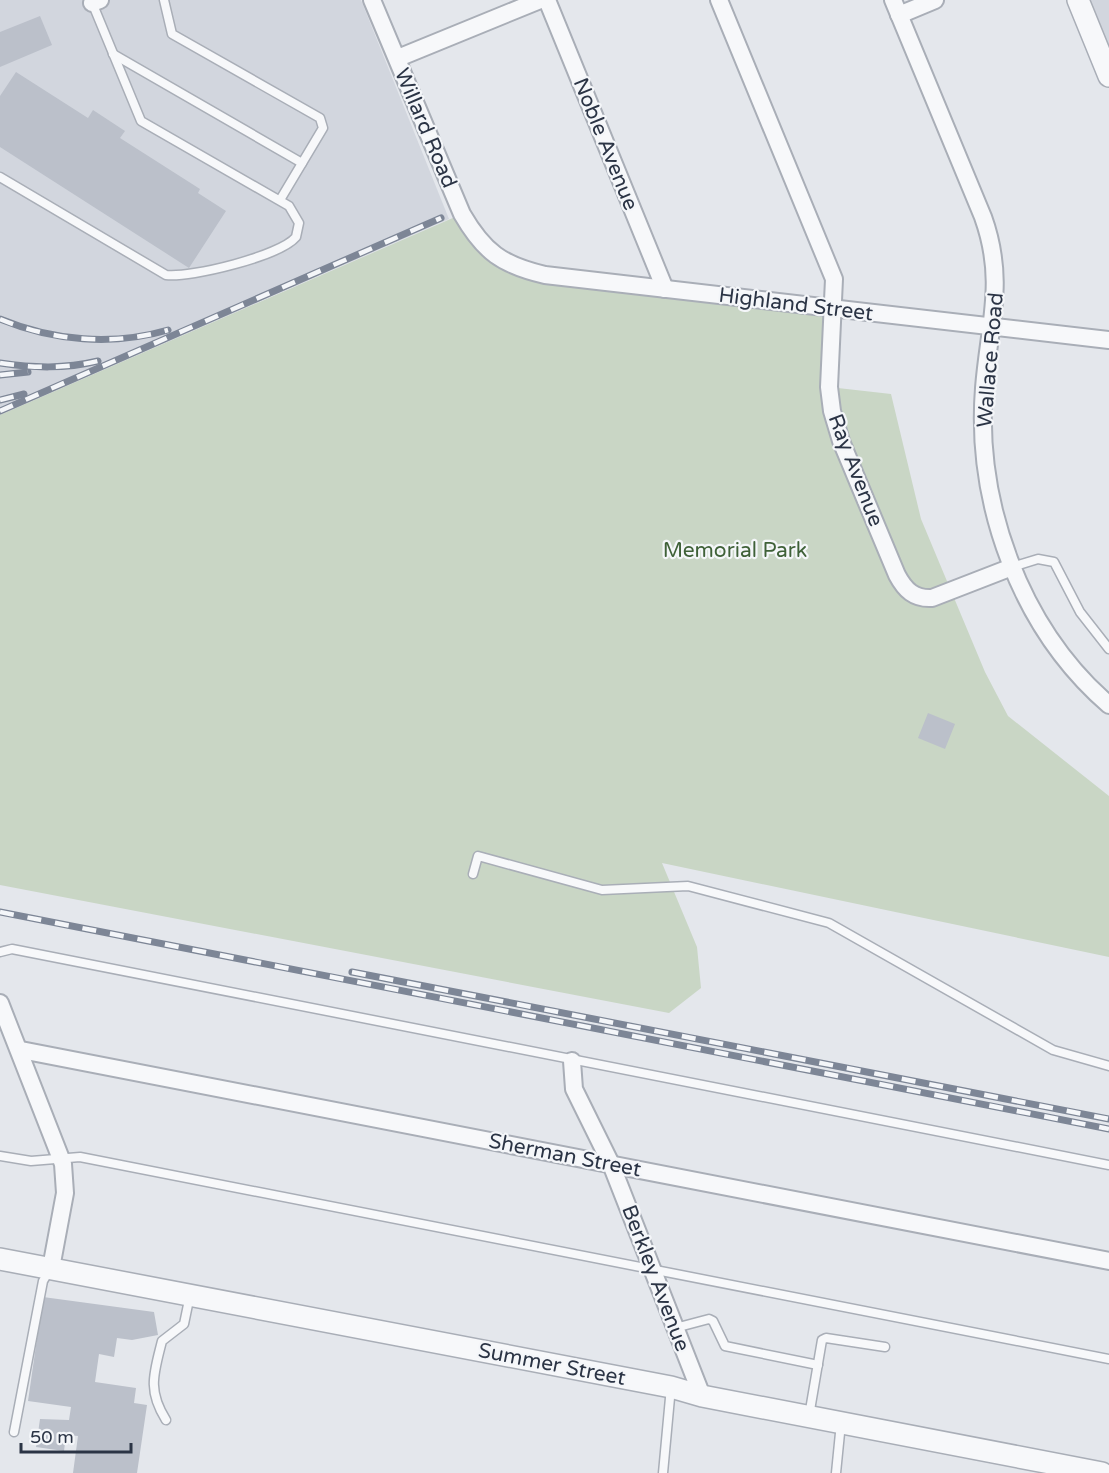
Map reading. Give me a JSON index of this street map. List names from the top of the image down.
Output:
{
  "streets": {
    "street": [
      "Willard Road",
      "Noble Avenue",
      "Highland Street",
      "Wallace Road",
      "Ray Avenue",
      "Sherman Street",
      "Berkley Avenue",
      "Summer Street"
    ]
  },
  "crossings": [
    ["Willard Road", "Highland Street"],
    ["Noble Avenue", "Highland Street"],
    ["Highland Street", "Wallace Road"],
    ["Highland Street", "Ray Avenue"],
    ["Wallace Road", "Ray Avenue"],
    ["Sherman Street", "Berkley Avenue"],
    ["Berkley Avenue", "Summer Street"]
  ],
  "parks": ["Memorial Park"],
  "scale_bar": "50 m"
}
